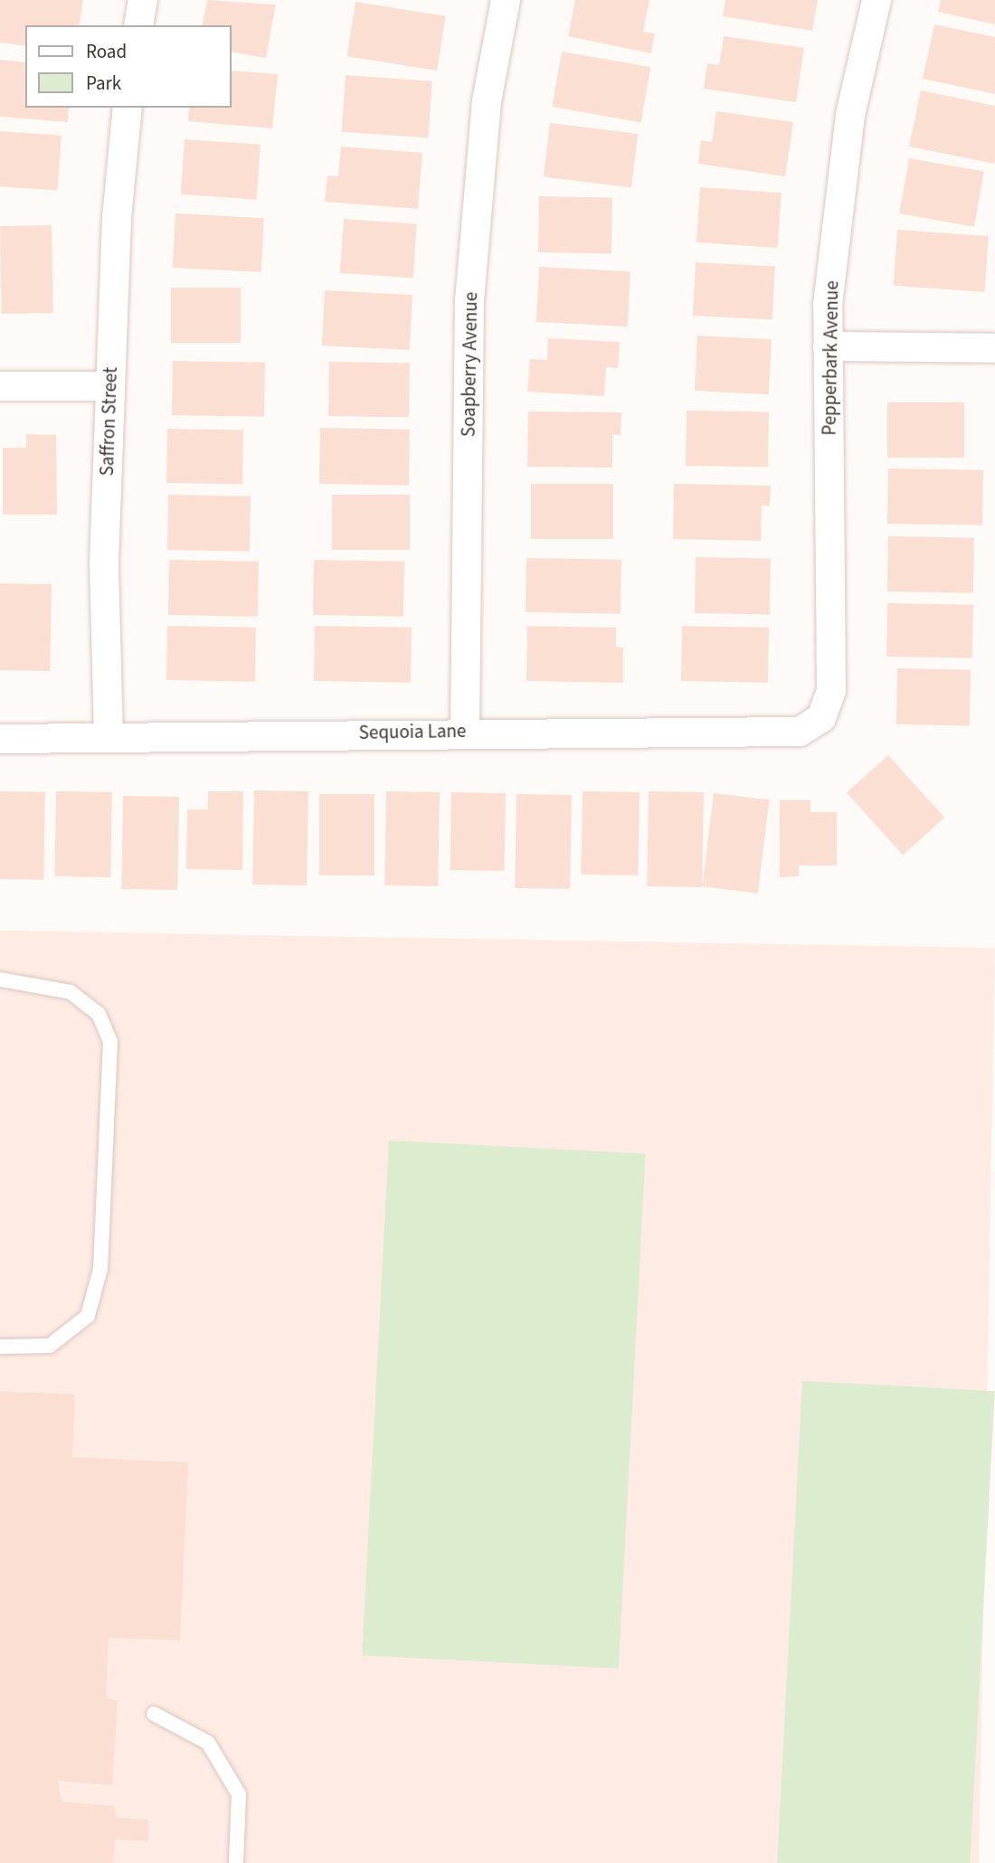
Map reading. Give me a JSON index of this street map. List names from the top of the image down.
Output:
{
  "streets": {
    "street": [
      "Pepperbark Avenue",
      "Soapberry Avenue",
      "Saffron Street",
      "Sequoia Lane"
    ]
  },
  "crossings": [
    ["Pepperbark Avenue", "Sequoia Lane"],
    ["Soapberry Avenue", "Sequoia Lane"],
    ["Saffron Street", "Sequoia Lane"]
  ],
  "legend": ["Road", "Park"]
}
